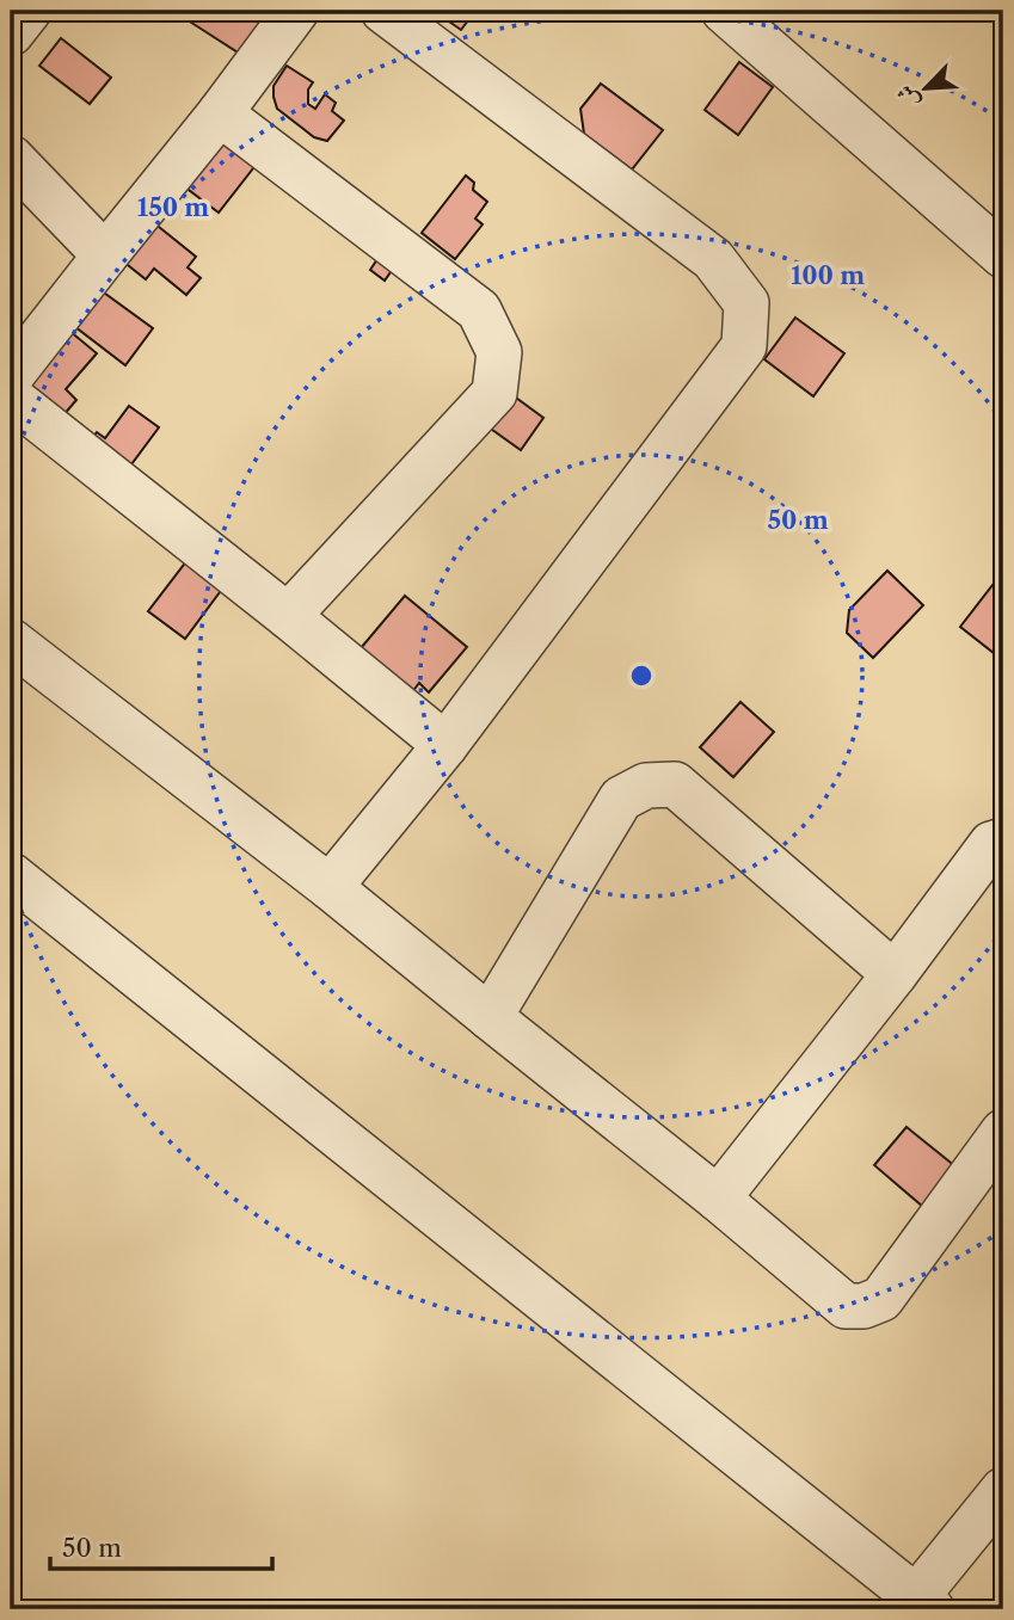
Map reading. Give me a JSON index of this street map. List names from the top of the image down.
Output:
{
  "scale_bar": "50 m",
  "north": "bottom left",
  "rings": ["150 m", "100 m", "50 m"]
}
